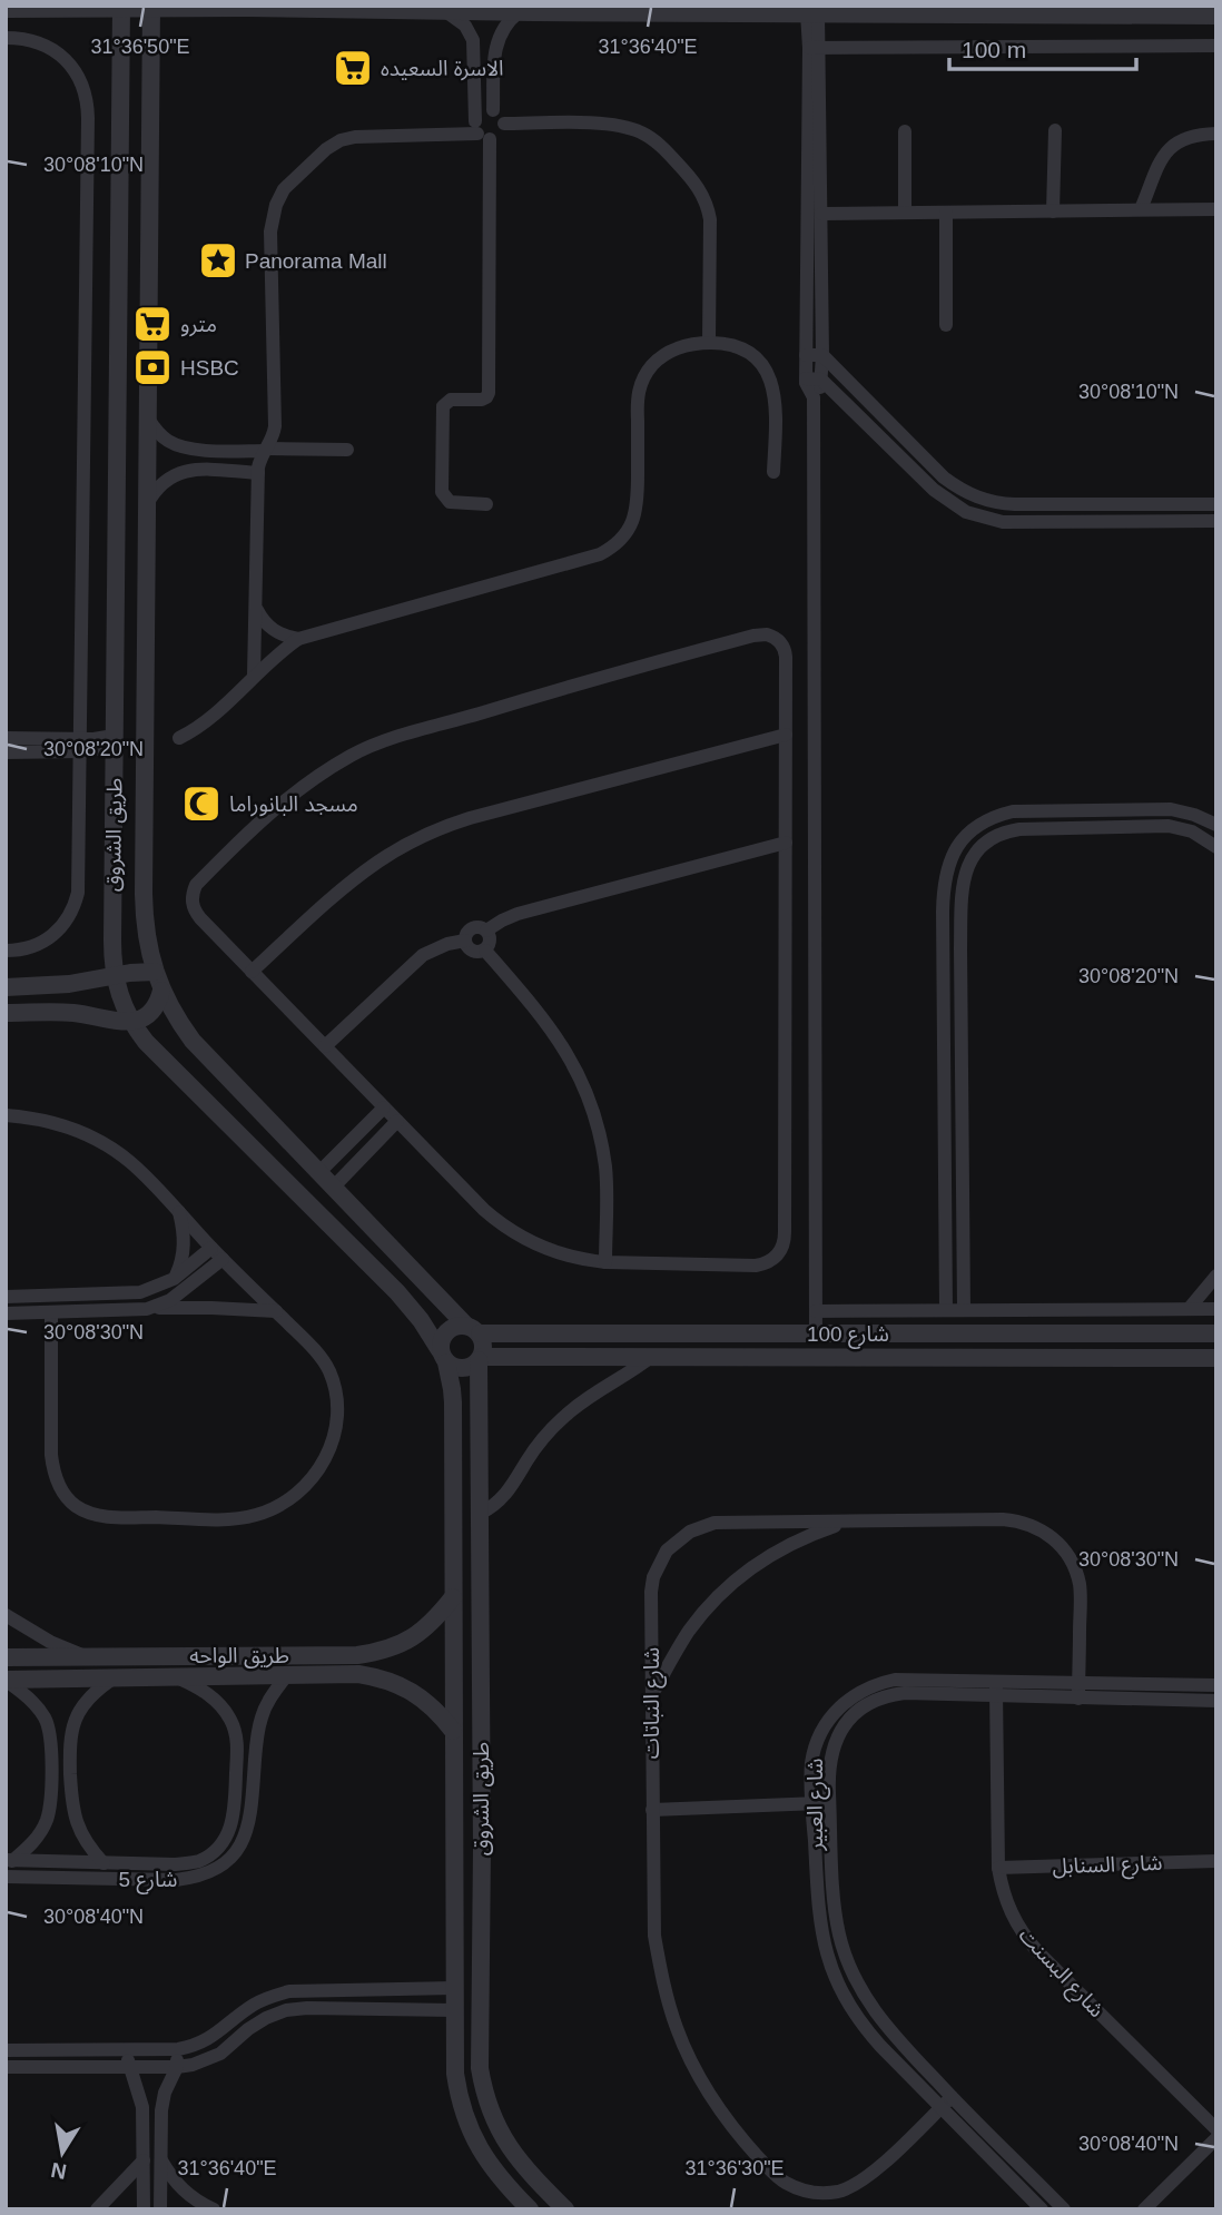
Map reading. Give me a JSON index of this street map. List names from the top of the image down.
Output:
{
  "streets": {
    "street": [
      "طريق الشروق",
      "شارع 100",
      "طريق الواحه",
      "شارع النباتات",
      "شارع العبير",
      "شارع السنابل",
      "شارع 5",
      "شارع البسنت"
    ]
  },
  "crossings": [
    ["طريق الشروق", "شارع 100"],
    ["طريق الشروق", "طريق الواحه"],
    ["طريق الواحه", "شارع 5"],
    ["شارع النباتات", "شارع العبير"],
    ["شارع العبير", "شارع البسنت"],
    ["شارع السنابل", "شارع البسنت"]
  ],
  "places": {
    "supermarket": ["الاسرة السعيده", "مترو"],
    "place": ["Panorama Mall"],
    "bank": ["HSBC"],
    "mosque": ["مسجد البانوراما"]
  },
  "scale_bar": "100 m",
  "north": "bottom",
  "coordinates": [
    "31°36'50\"E",
    "31°36'40\"E",
    "30°08'10\"N",
    "30°08'20\"N",
    "30°08'30\"N",
    "30°08'40\"N",
    "31°36'30\"E"
  ]
}
